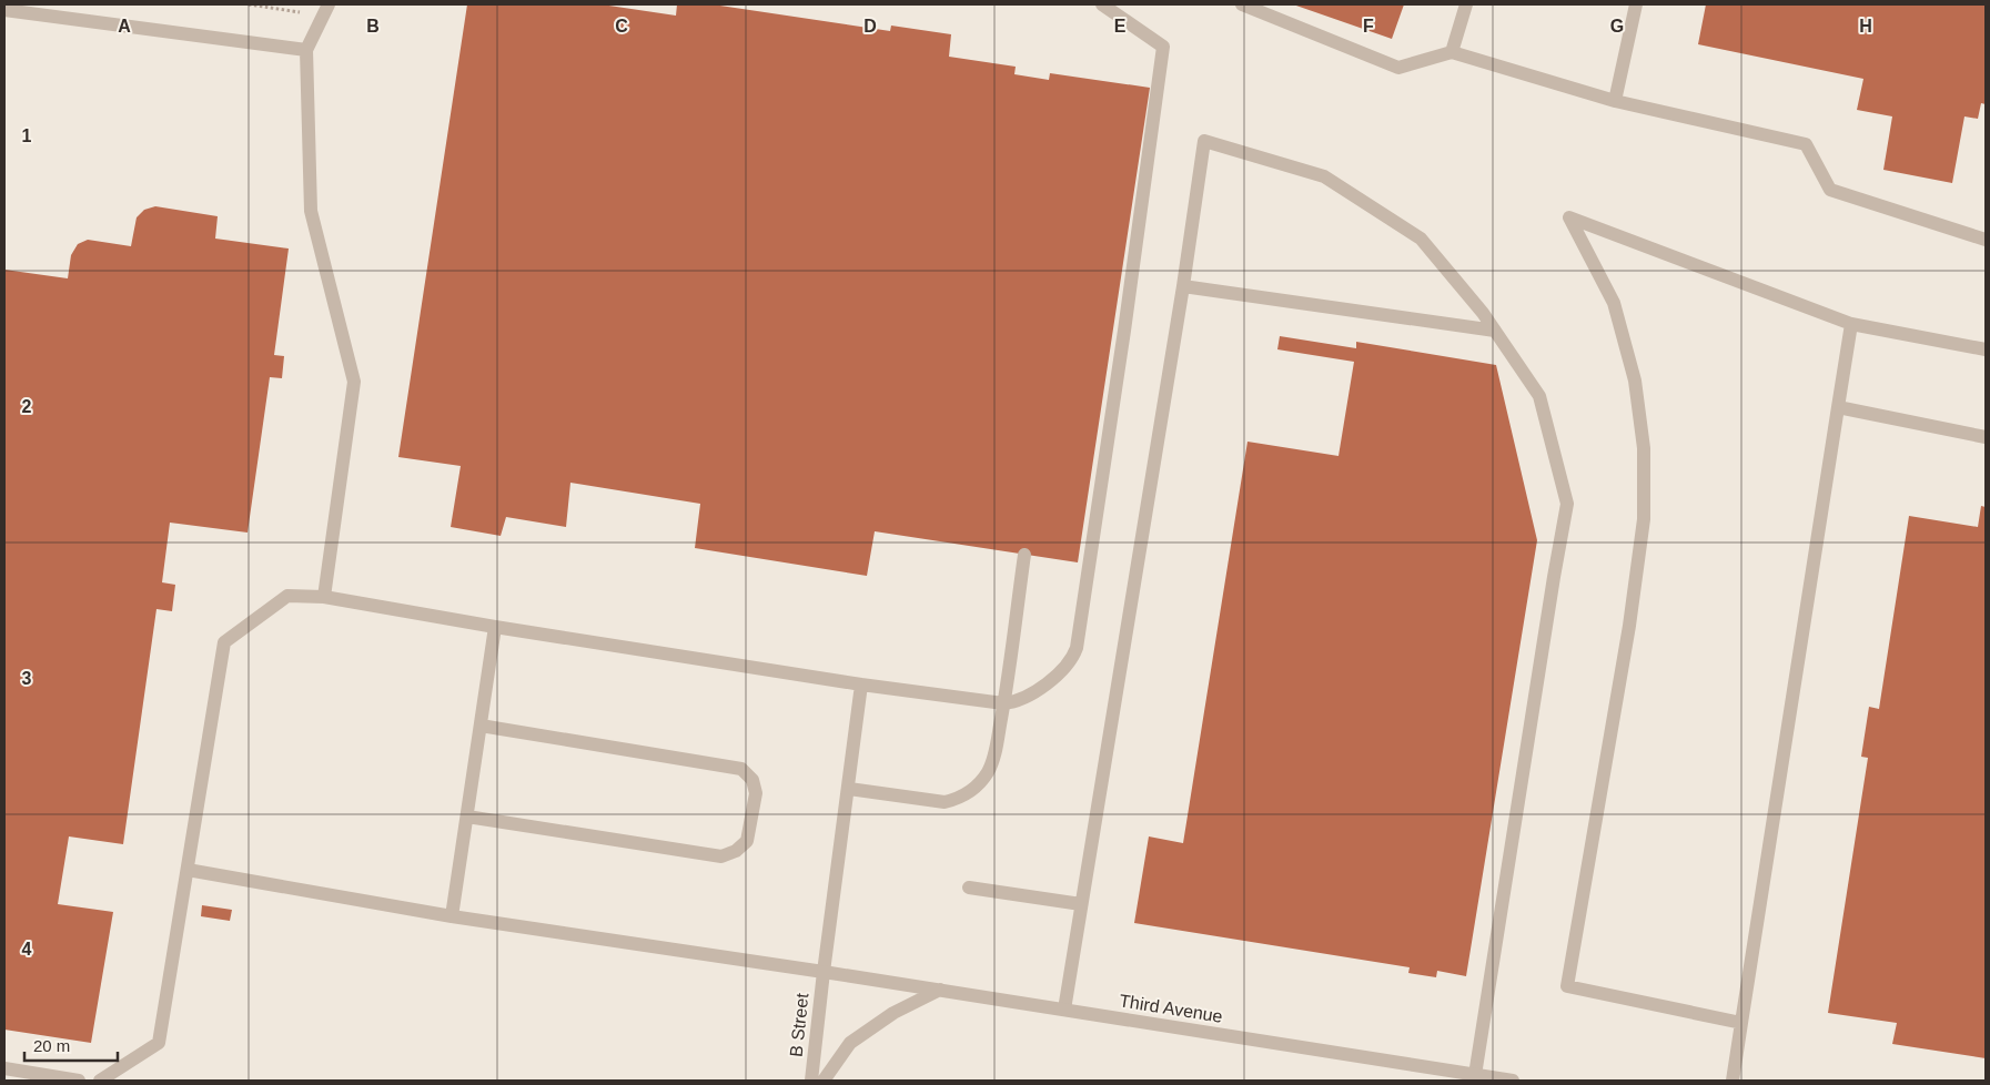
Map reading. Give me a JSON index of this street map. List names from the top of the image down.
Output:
{
  "streets": {
    "street": ["Third Avenue", "B Street"]
  },
  "crossings": [
    ["Third Avenue", "B Street"]
  ],
  "scale_bar": "20 m",
  "grid": {
    "columns": [
      "A",
      "B",
      "C",
      "D",
      "E",
      "F",
      "G",
      "H"
    ],
    "rows": [
      "1",
      "2",
      "3",
      "4"
    ]
  }
}
